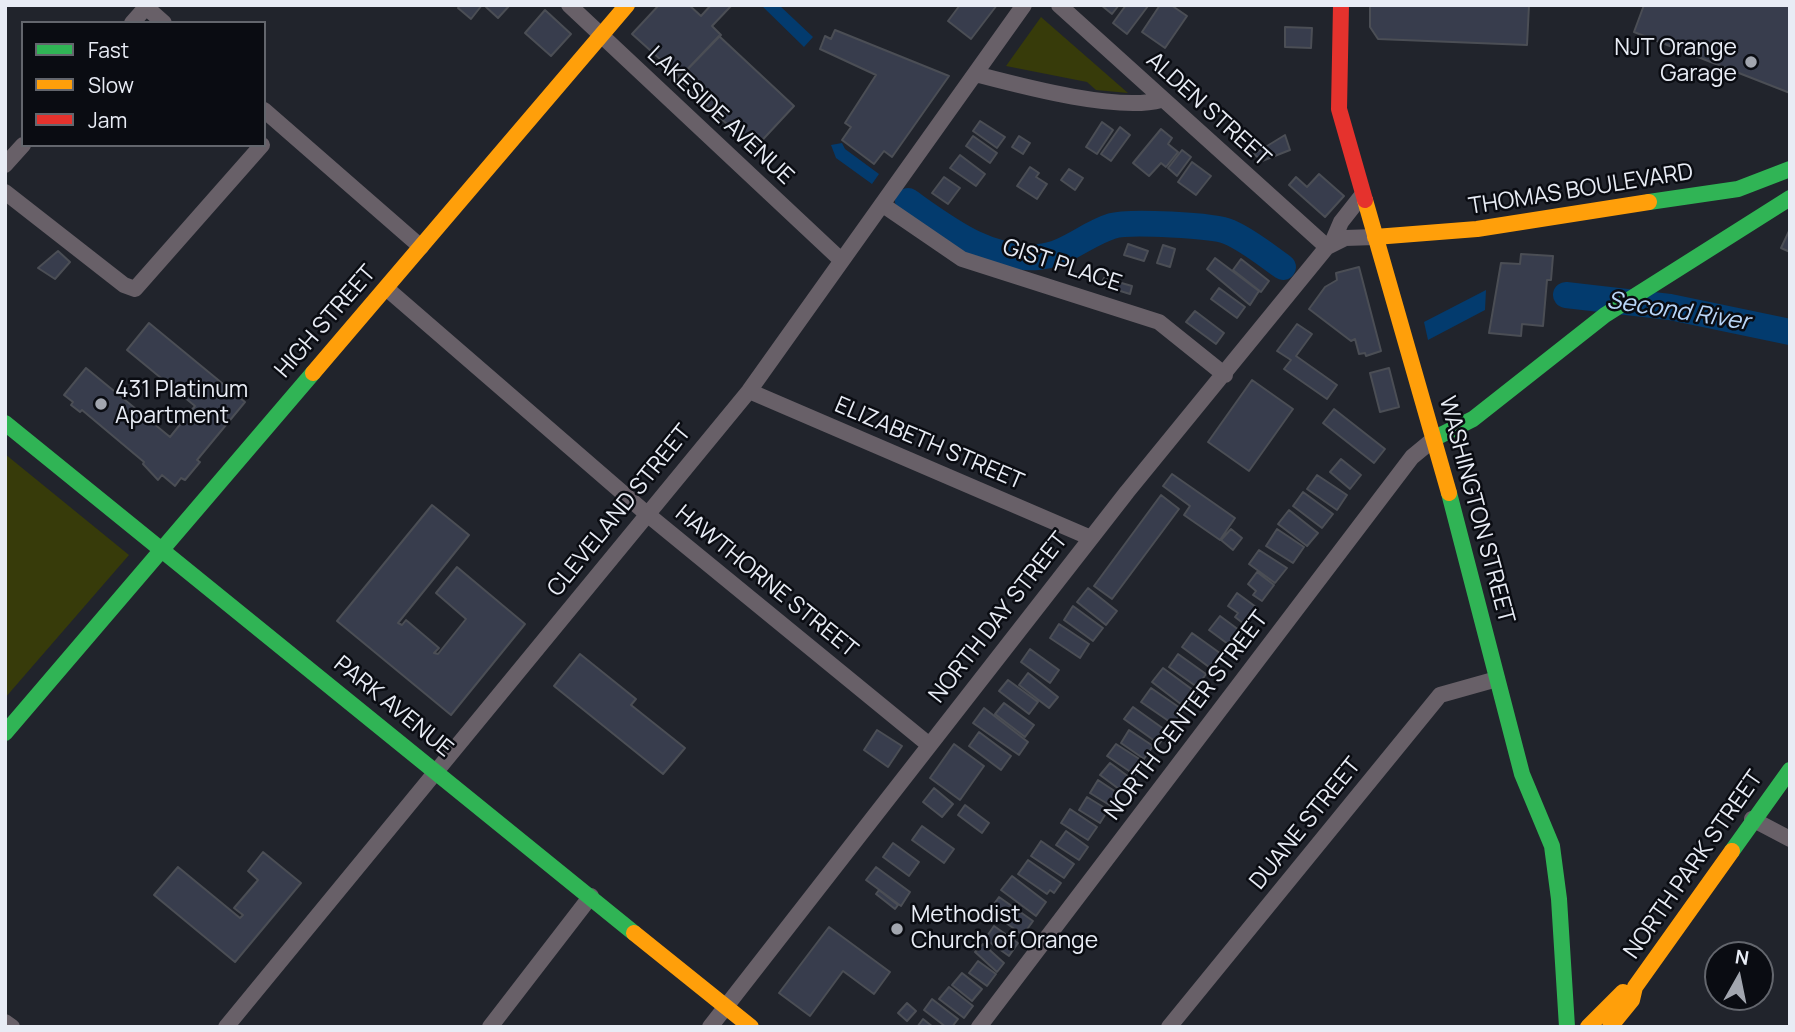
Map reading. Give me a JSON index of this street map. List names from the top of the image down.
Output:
{
  "streets": {
    "main road": [
      "THOMAS BOULEVARD",
      "HIGH STREET",
      "WASHINGTON STREET",
      "PARK AVENUE",
      "NORTH PARK STREET"
    ],
    "street": [
      "ALDEN STREET",
      "LAKESIDE AVENUE",
      "GIST PLACE",
      "ELIZABETH STREET",
      "CLEVELAND STREET",
      "HAWTHORNE STREET",
      "NORTH DAY STREET",
      "NORTH CENTER STREET",
      "DUANE STREET"
    ]
  },
  "crossings": [
    ["ALDEN STREET", "NORTH DAY STREET"],
    ["LAKESIDE AVENUE", "HIGH STREET"],
    ["LAKESIDE AVENUE", "CLEVELAND STREET"],
    ["THOMAS BOULEVARD", "WASHINGTON STREET"],
    ["GIST PLACE", "CLEVELAND STREET"],
    ["GIST PLACE", "NORTH DAY STREET"],
    ["HIGH STREET", "HAWTHORNE STREET"],
    ["HIGH STREET", "PARK AVENUE"],
    ["ELIZABETH STREET", "CLEVELAND STREET"],
    ["ELIZABETH STREET", "NORTH DAY STREET"],
    ["WASHINGTON STREET", "NORTH DAY STREET"],
    ["WASHINGTON STREET", "NORTH CENTER STREET"],
    ["WASHINGTON STREET", "DUANE STREET"],
    ["CLEVELAND STREET", "HAWTHORNE STREET"],
    ["CLEVELAND STREET", "PARK AVENUE"],
    ["HAWTHORNE STREET", "NORTH DAY STREET"],
    ["NORTH DAY STREET", "PARK AVENUE"]
  ],
  "water": ["Second River"],
  "places": ["NJT Orange Garage", "431 Platinum Apartment", "Methodist Church of Orange"],
  "legend": ["Fast", "Slow", "Jam"],
  "north": "top"
}
